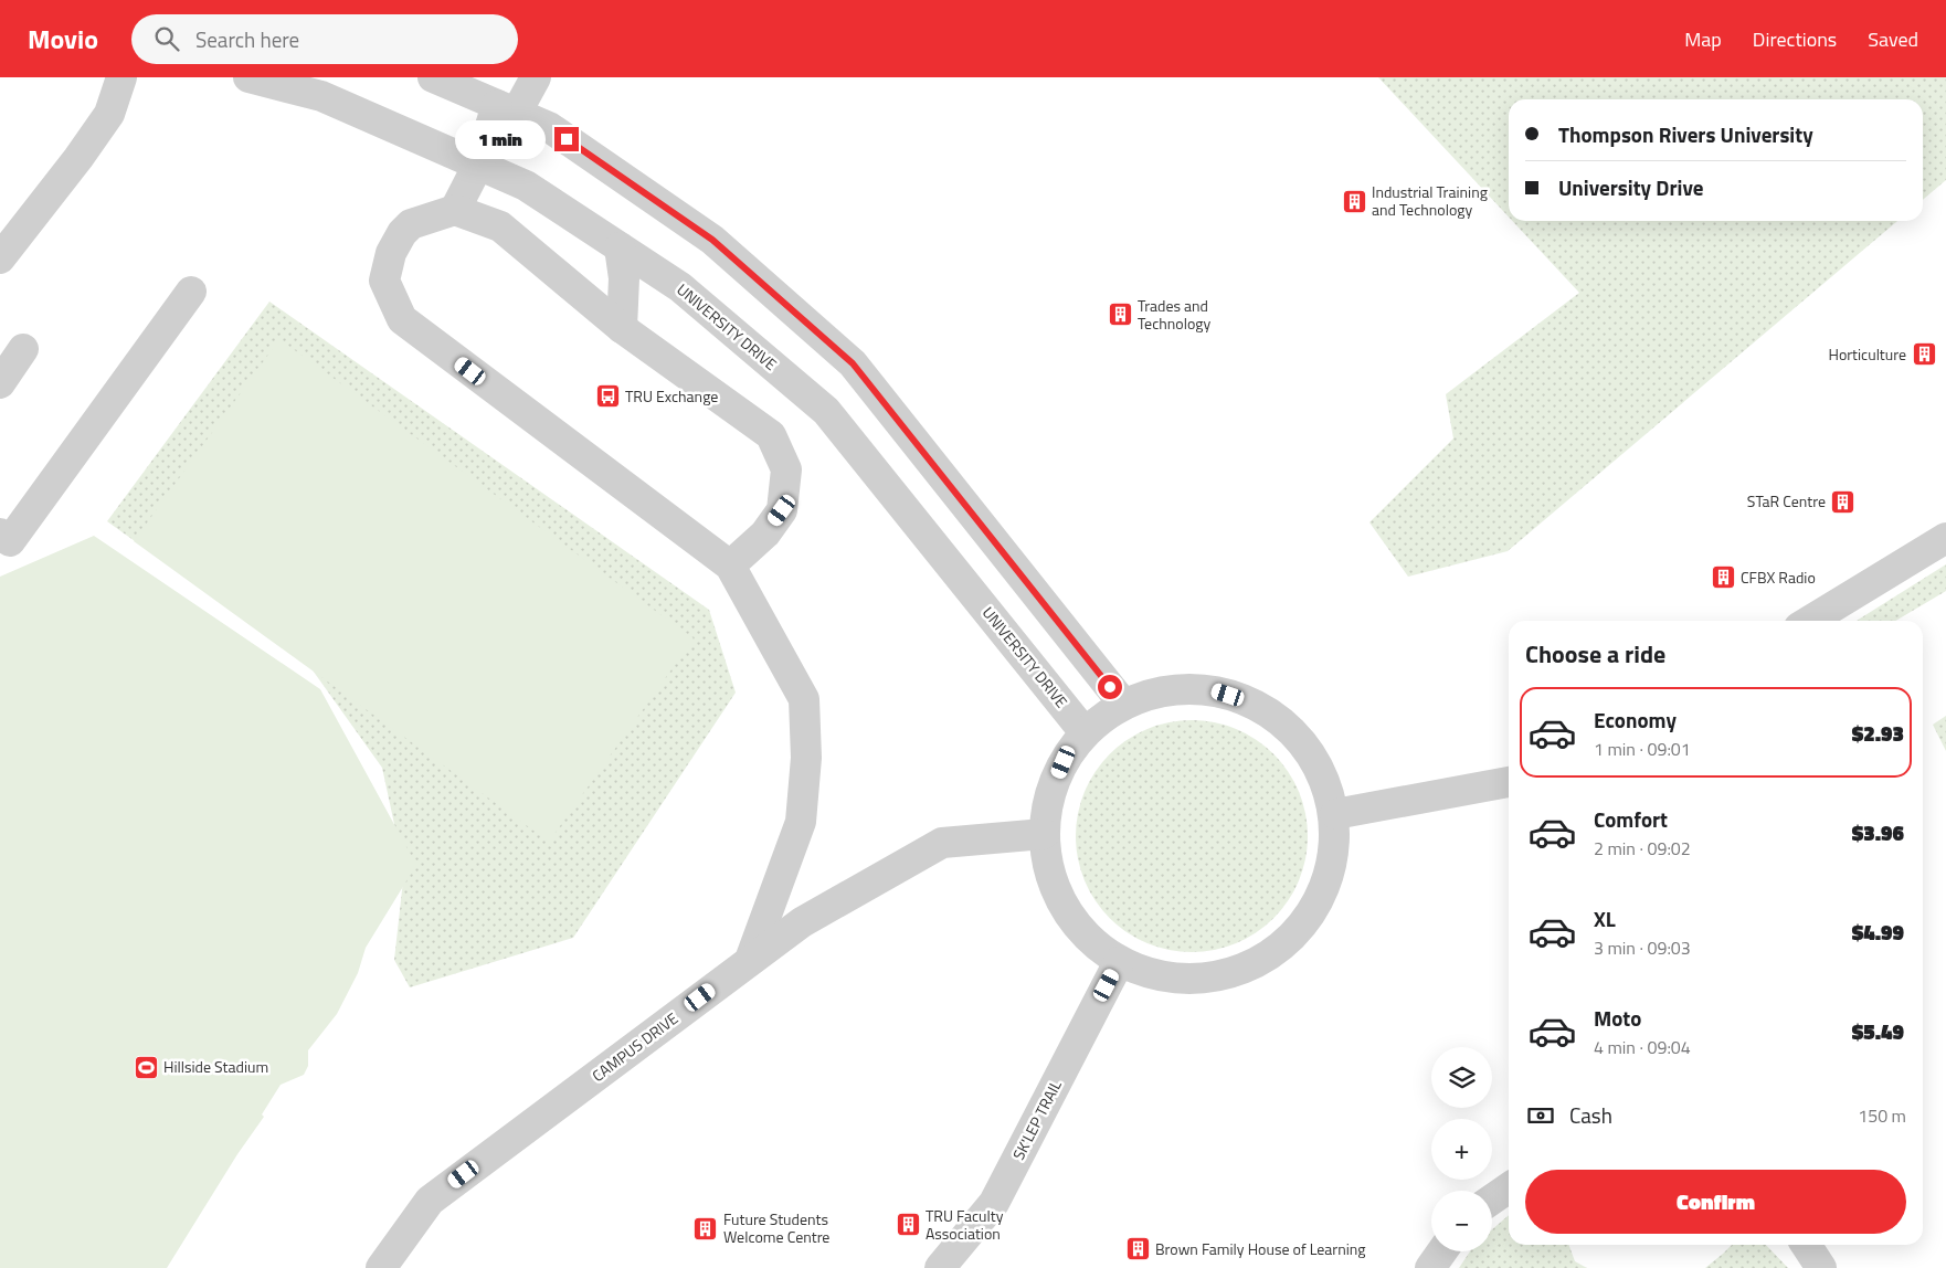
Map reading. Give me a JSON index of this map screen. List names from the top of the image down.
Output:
{
  "streets": {
    "street": ["UNIVERSITY DRIVE", "CAMPUS DRIVE", "SK'LEP TRAIL"]
  },
  "places": {
    "building": [
      "Industrial Training and Technology",
      "Trades and Technology",
      "Horticulture",
      "STaR Centre",
      "CFBX Radio",
      "TRU Faculty Association",
      "Future Students Welcome Centre",
      "Brown Family House of Learning"
    ],
    "bus stop": ["TRU Exchange"],
    "sports": ["Hillside Stadium"]
  },
  "page": {
    "header": "Movio",
    "search": "Search here",
    "nav": ["Map", "Directions", "Saved"],
    "banner": ["Thompson Rivers University", "University Drive"],
    "bubble": "1 min",
    "heading": "Choose a ride",
    "list": [
      {
        "name": "Economy",
        "note": "1 min · 09:01",
        "value": "$2.93"
      },
      {
        "name": "Comfort",
        "note": "2 min · 09:02",
        "value": "$3.96"
      },
      {
        "name": "XL",
        "note": "3 min · 09:03",
        "value": "$4.99"
      },
      {
        "name": "Moto",
        "note": "4 min · 09:04",
        "value": "$5.49"
      }
    ],
    "map_buttons": ["+", "−"],
    "pay": ["Cash", "150 m"],
    "buttons": "Confirm"
  }
}
